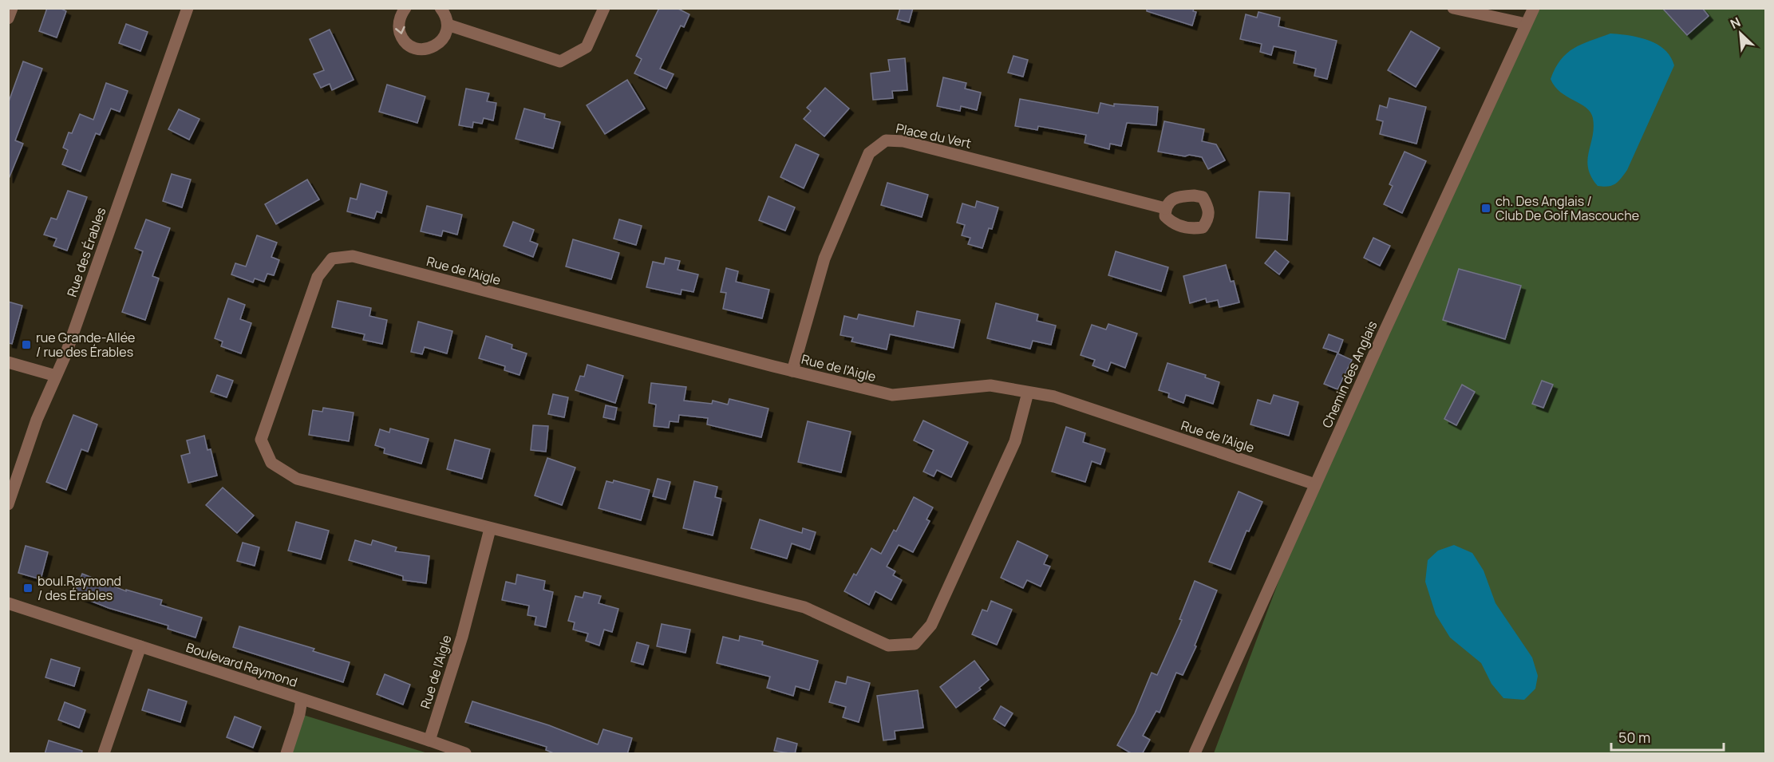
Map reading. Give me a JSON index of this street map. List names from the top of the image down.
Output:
{
  "streets": {
    "street": [
      "Place du Vert",
      "Rue des Érables",
      "Rue de l'Aigle",
      "Chemin des Anglais",
      "Boulevard Raymond"
    ]
  },
  "crossings": [
    ["Place du Vert", "Rue de l'Aigle"],
    ["Rue de l'Aigle", "Chemin des Anglais"],
    ["Rue de l'Aigle", "Boulevard Raymond"]
  ],
  "places": {
    "transit": ["ch. Des Anglais / Club De Golf Mascouche", "rue Grande-Allée / rue des Érables", "boul.Raymond / des Érables"]
  },
  "scale_bar": "50 m",
  "north": "top left"
}
